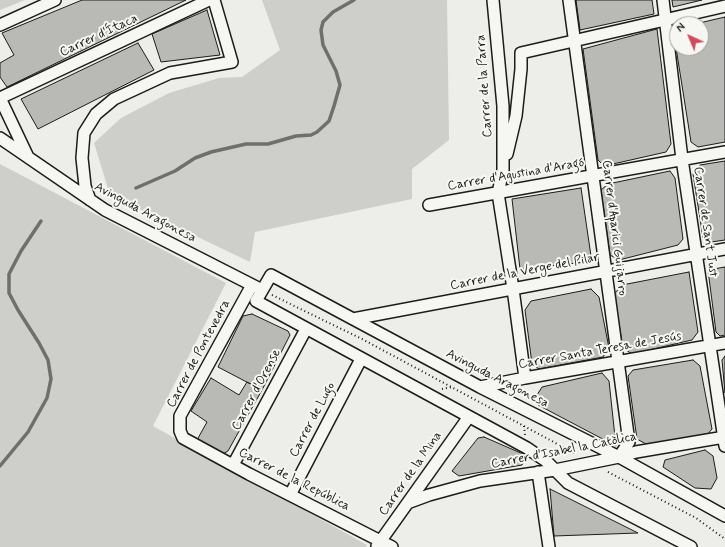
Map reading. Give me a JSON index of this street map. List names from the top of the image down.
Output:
{
  "streets": {
    "street": [
      "Carrer d'Ítaca",
      "Carrer de la Parra",
      "Carrer d'Agustina d'Aragó",
      "Avinguda Aragonesa",
      "Carrer de Sant Just",
      "Carrer d'Aparici Guijarro",
      "Carrer de la Verge del Pilar",
      "Carrer Santa Teresa de Jesús",
      "Carrer de Pontevedra",
      "Carrer d'Orense",
      "Carrer de Lugo",
      "Carrer d'Isabel la Catòlica",
      "Carrer de la Mina",
      "Carrer de la República"
    ]
  },
  "crossings": [
    ["Carrer de la Parra", "Carrer d'Agustina d'Aragó"],
    ["Carrer de la Parra", "Carrer d'Aparici Guijarro"],
    ["Carrer d'Agustina d'Aragó", "Carrer de Sant Just"],
    ["Carrer d'Agustina d'Aragó", "Carrer d'Aparici Guijarro"],
    ["Avinguda Aragonesa", "Carrer d'Aparici Guijarro"],
    ["Avinguda Aragonesa", "Carrer de la Verge del Pilar"],
    ["Avinguda Aragonesa", "Carrer Santa Teresa de Jesús"],
    ["Avinguda Aragonesa", "Carrer de Pontevedra"],
    ["Avinguda Aragonesa", "Carrer d'Isabel la Catòlica"],
    ["Carrer de Sant Just", "Carrer de la Verge del Pilar"],
    ["Carrer de Sant Just", "Carrer Santa Teresa de Jesús"],
    ["Carrer de Sant Just", "Carrer d'Isabel la Catòlica"],
    ["Carrer d'Aparici Guijarro", "Carrer de la Verge del Pilar"],
    ["Carrer d'Aparici Guijarro", "Carrer Santa Teresa de Jesús"],
    ["Carrer d'Aparici Guijarro", "Carrer d'Isabel la Catòlica"],
    ["Carrer de Pontevedra", "Carrer de la República"],
    ["Carrer d'Orense", "Carrer de la República"],
    ["Carrer de Lugo", "Carrer de la República"],
    ["Carrer d'Isabel la Catòlica", "Carrer de la Mina"],
    ["Carrer de la Mina", "Carrer de la República"]
  ],
  "north": "top left"
}
